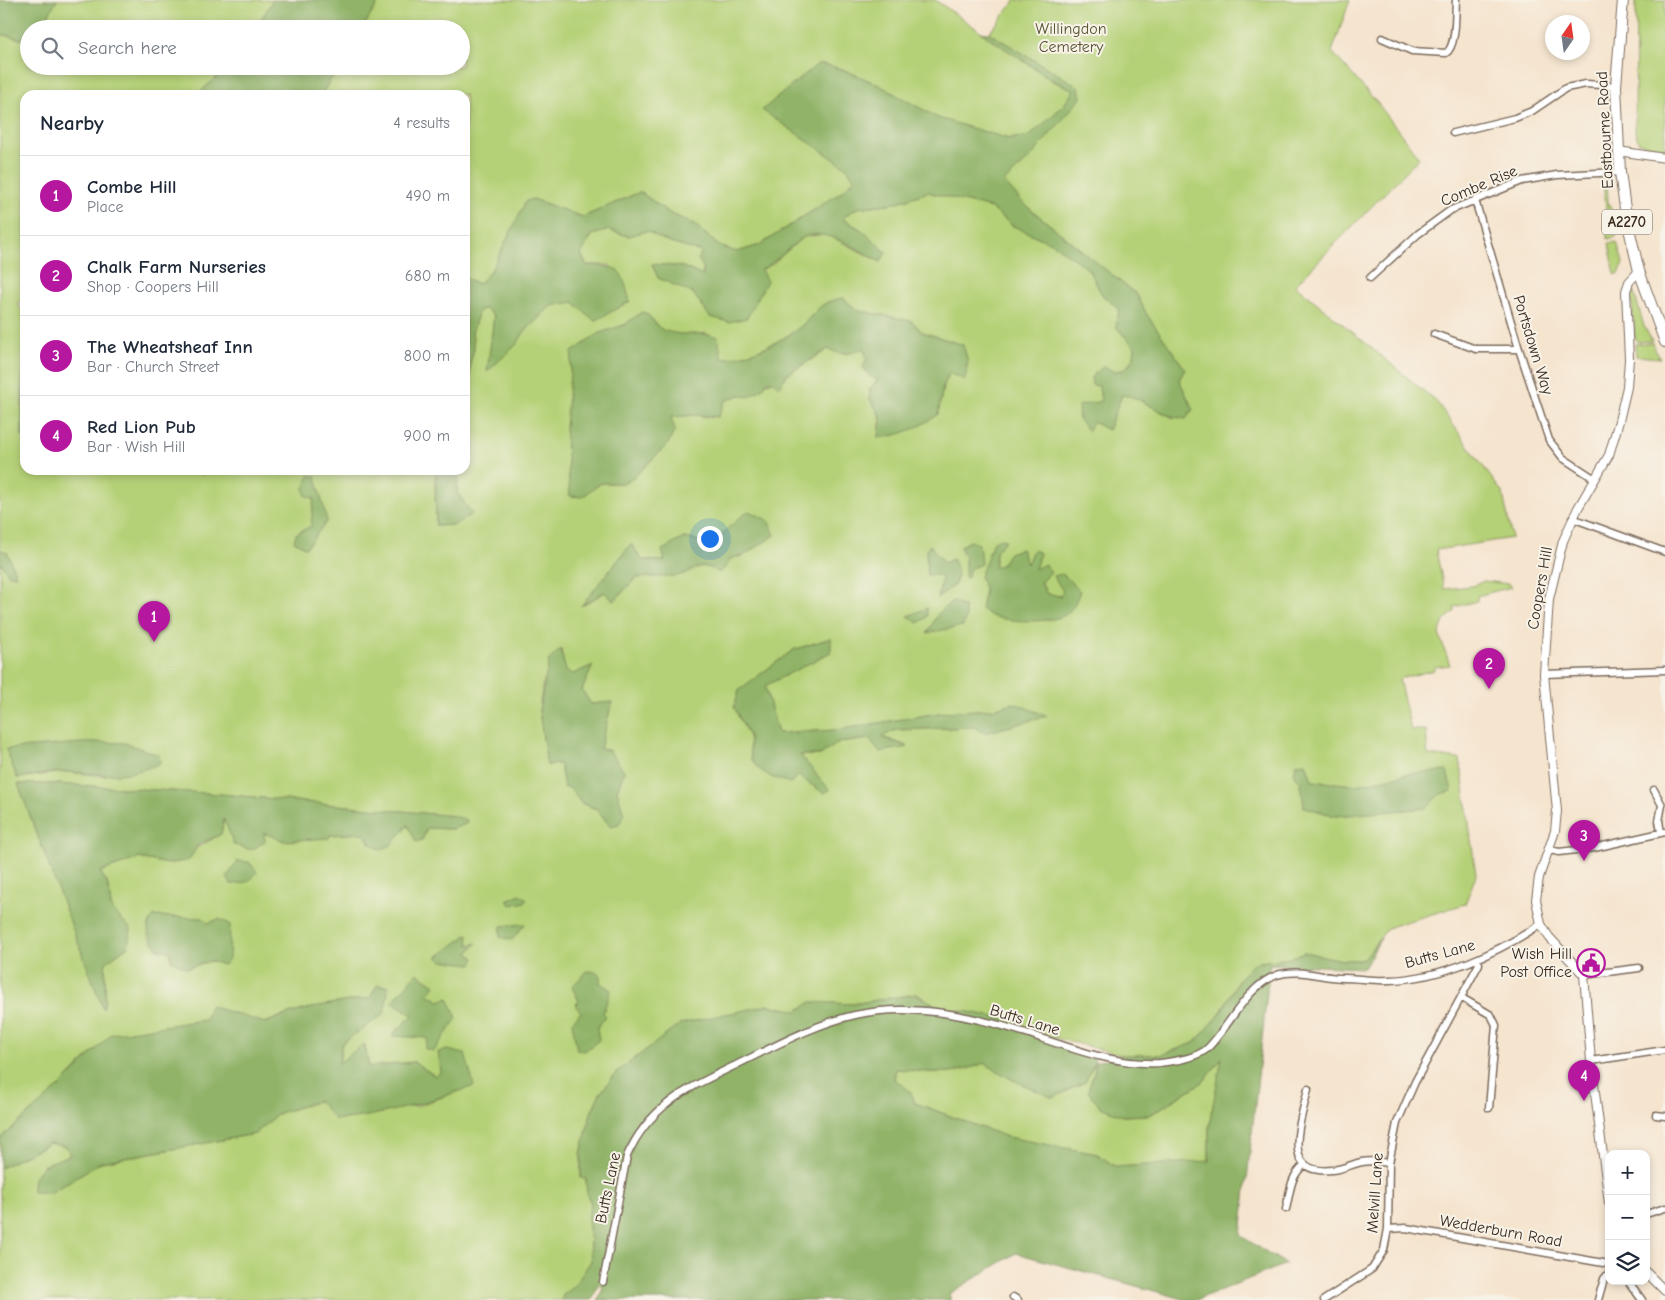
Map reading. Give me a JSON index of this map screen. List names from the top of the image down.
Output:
{
  "streets": {
    "main road": ["Eastbourne Road", "A2270"],
    "street": [
      "Combe Rise",
      "Portsdown Way",
      "Coopers Hill",
      "Butts Lane",
      "Melvill Lane",
      "Wedderburn Road"
    ]
  },
  "crossings": [
    ["Eastbourne Road", "Combe Rise"],
    ["Eastbourne Road", "Coopers Hill"],
    ["Combe Rise", "Portsdown Way"],
    ["Portsdown Way", "Coopers Hill"],
    ["Coopers Hill", "Butts Lane"],
    ["Butts Lane", "Melvill Lane"],
    ["Melvill Lane", "Wedderburn Road"]
  ],
  "parks": ["Willingdon Cemetery"],
  "places": {
    "public building": ["Wish Hill Post Office"]
  },
  "north": "top",
  "page": {
    "search": "Search here",
    "heading": ["Nearby", "4 results"],
    "list": [
      {
        "mark": "1",
        "name": "Combe Hill",
        "note": "Place",
        "value": "490 m"
      },
      {
        "mark": "2",
        "name": "Chalk Farm Nurseries",
        "note": "Shop · Coopers Hill",
        "value": "680 m"
      },
      {
        "mark": "3",
        "name": "The Wheatsheaf Inn",
        "note": "Bar · Church Street",
        "value": "800 m"
      },
      {
        "mark": "4",
        "name": "Red Lion Pub",
        "note": "Bar · Wish Hill",
        "value": "900 m"
      }
    ],
    "pins": [
      "1",
      "2",
      "3",
      "4"
    ],
    "map_buttons": ["+", "−"]
  }
}
